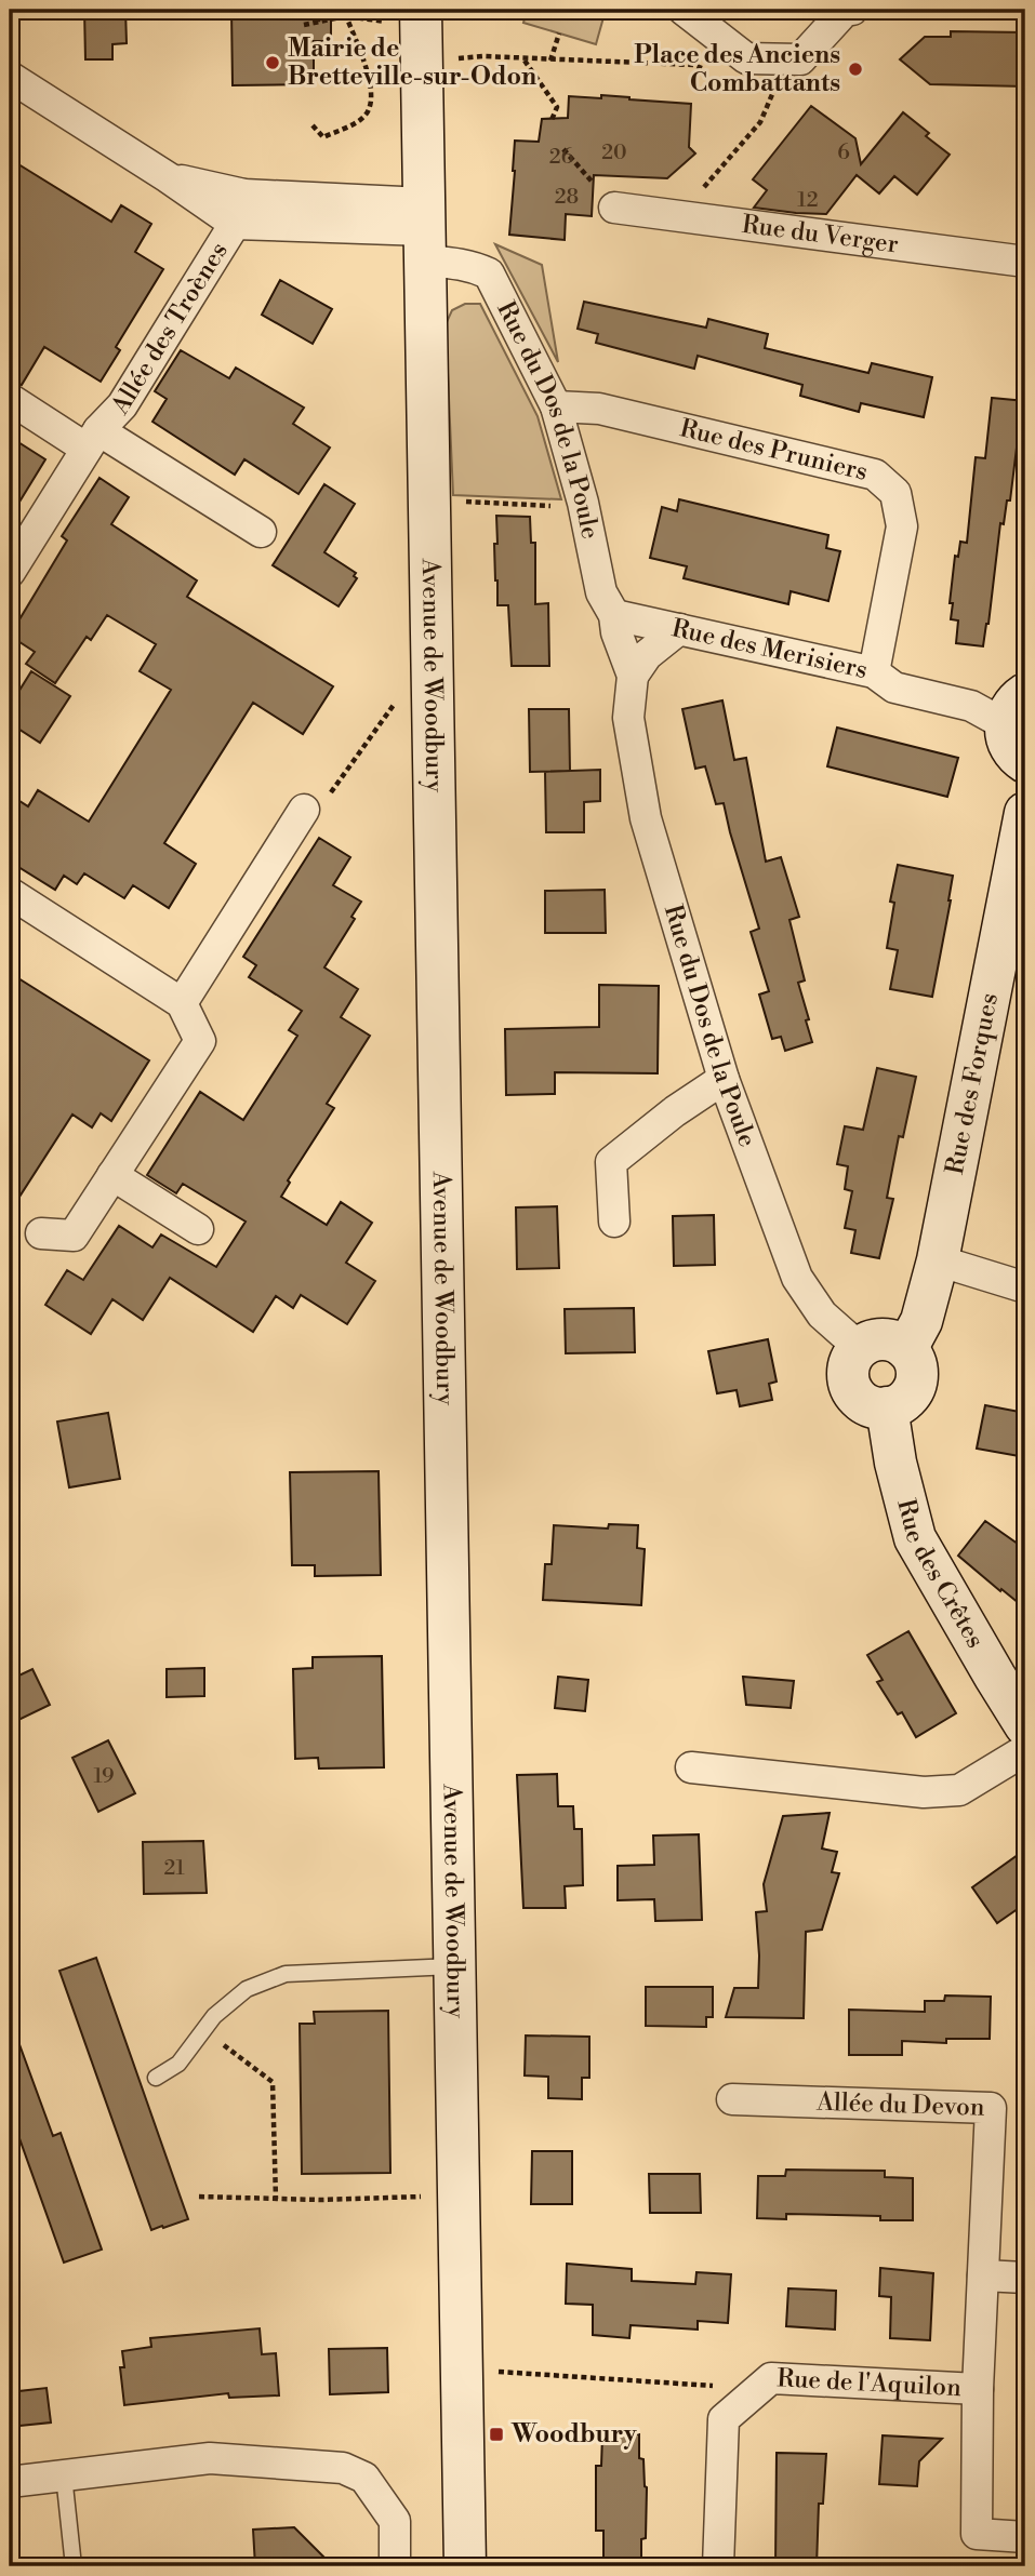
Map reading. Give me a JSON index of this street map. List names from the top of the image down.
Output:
{
  "streets": {
    "street": [
      "Rue du Verger",
      "Allée des Troènes",
      "Rue du Dos de la Poule",
      "Rue des Pruniers",
      "Rue des Merisiers",
      "Avenue de Woodbury",
      "Rue des Forques",
      "Rue des Crêtes",
      "Allée du Devon",
      "Rue de l'Aquilon"
    ]
  },
  "crossings": [
    ["Rue du Dos de la Poule", "Rue des Pruniers"],
    ["Rue du Dos de la Poule", "Rue des Merisiers"],
    ["Rue du Dos de la Poule", "Avenue de Woodbury"],
    ["Rue du Dos de la Poule", "Rue des Forques"],
    ["Rue du Dos de la Poule", "Rue des Crêtes"],
    ["Rue des Pruniers", "Rue des Merisiers"],
    ["Rue des Forques", "Rue des Crêtes"],
    ["Allée du Devon", "Rue de l'Aquilon"]
  ],
  "places": {
    "other": ["Mairie de Bretteville-sur-Odon", "Place des Anciens Combattants"],
    "transit": ["Woodbury"]
  },
  "house_numbers": [
    "20",
    "6",
    "26",
    "28",
    "12",
    "19",
    "21"
  ]
}
